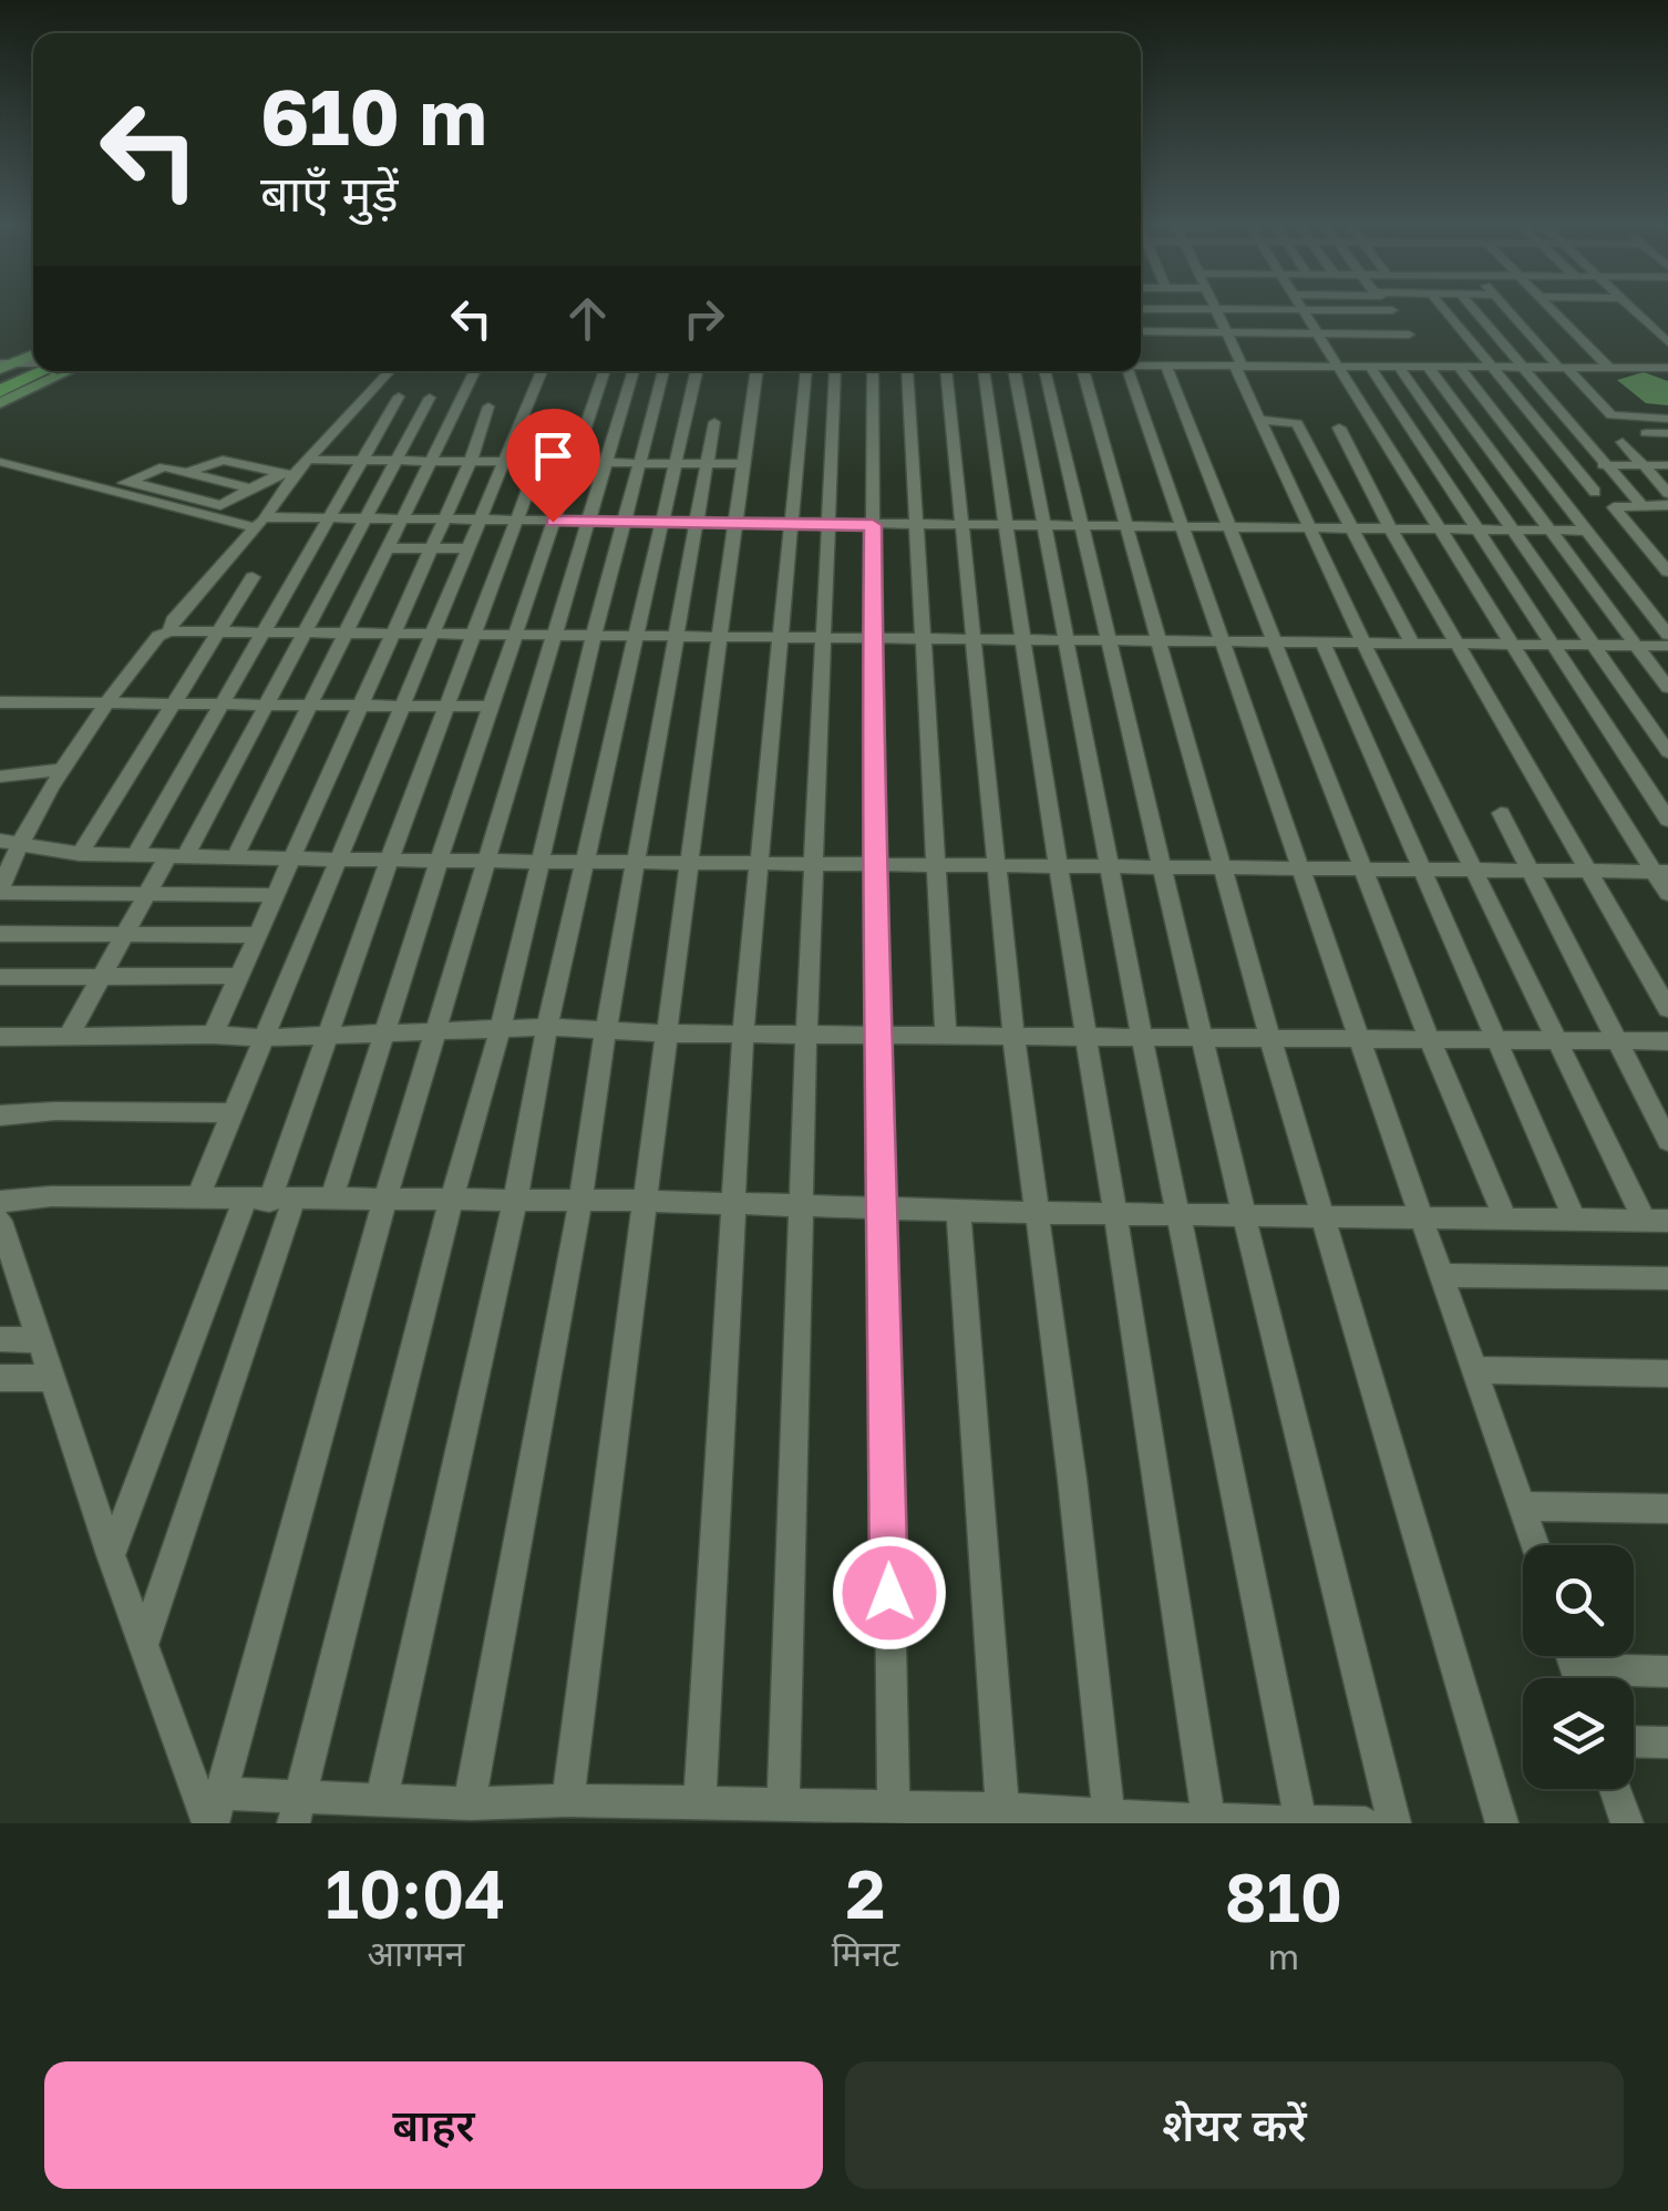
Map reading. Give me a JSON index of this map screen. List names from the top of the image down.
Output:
{
  "page": {
    "turn": ["610 m", "बाएँ मुड़ें"],
    "eta": [
      "10:04",
      "आगमन",
      "2",
      "मिनट",
      "810",
      "m"
    ],
    "buttons": ["बाहर", "शेयर करें"]
  }
}
